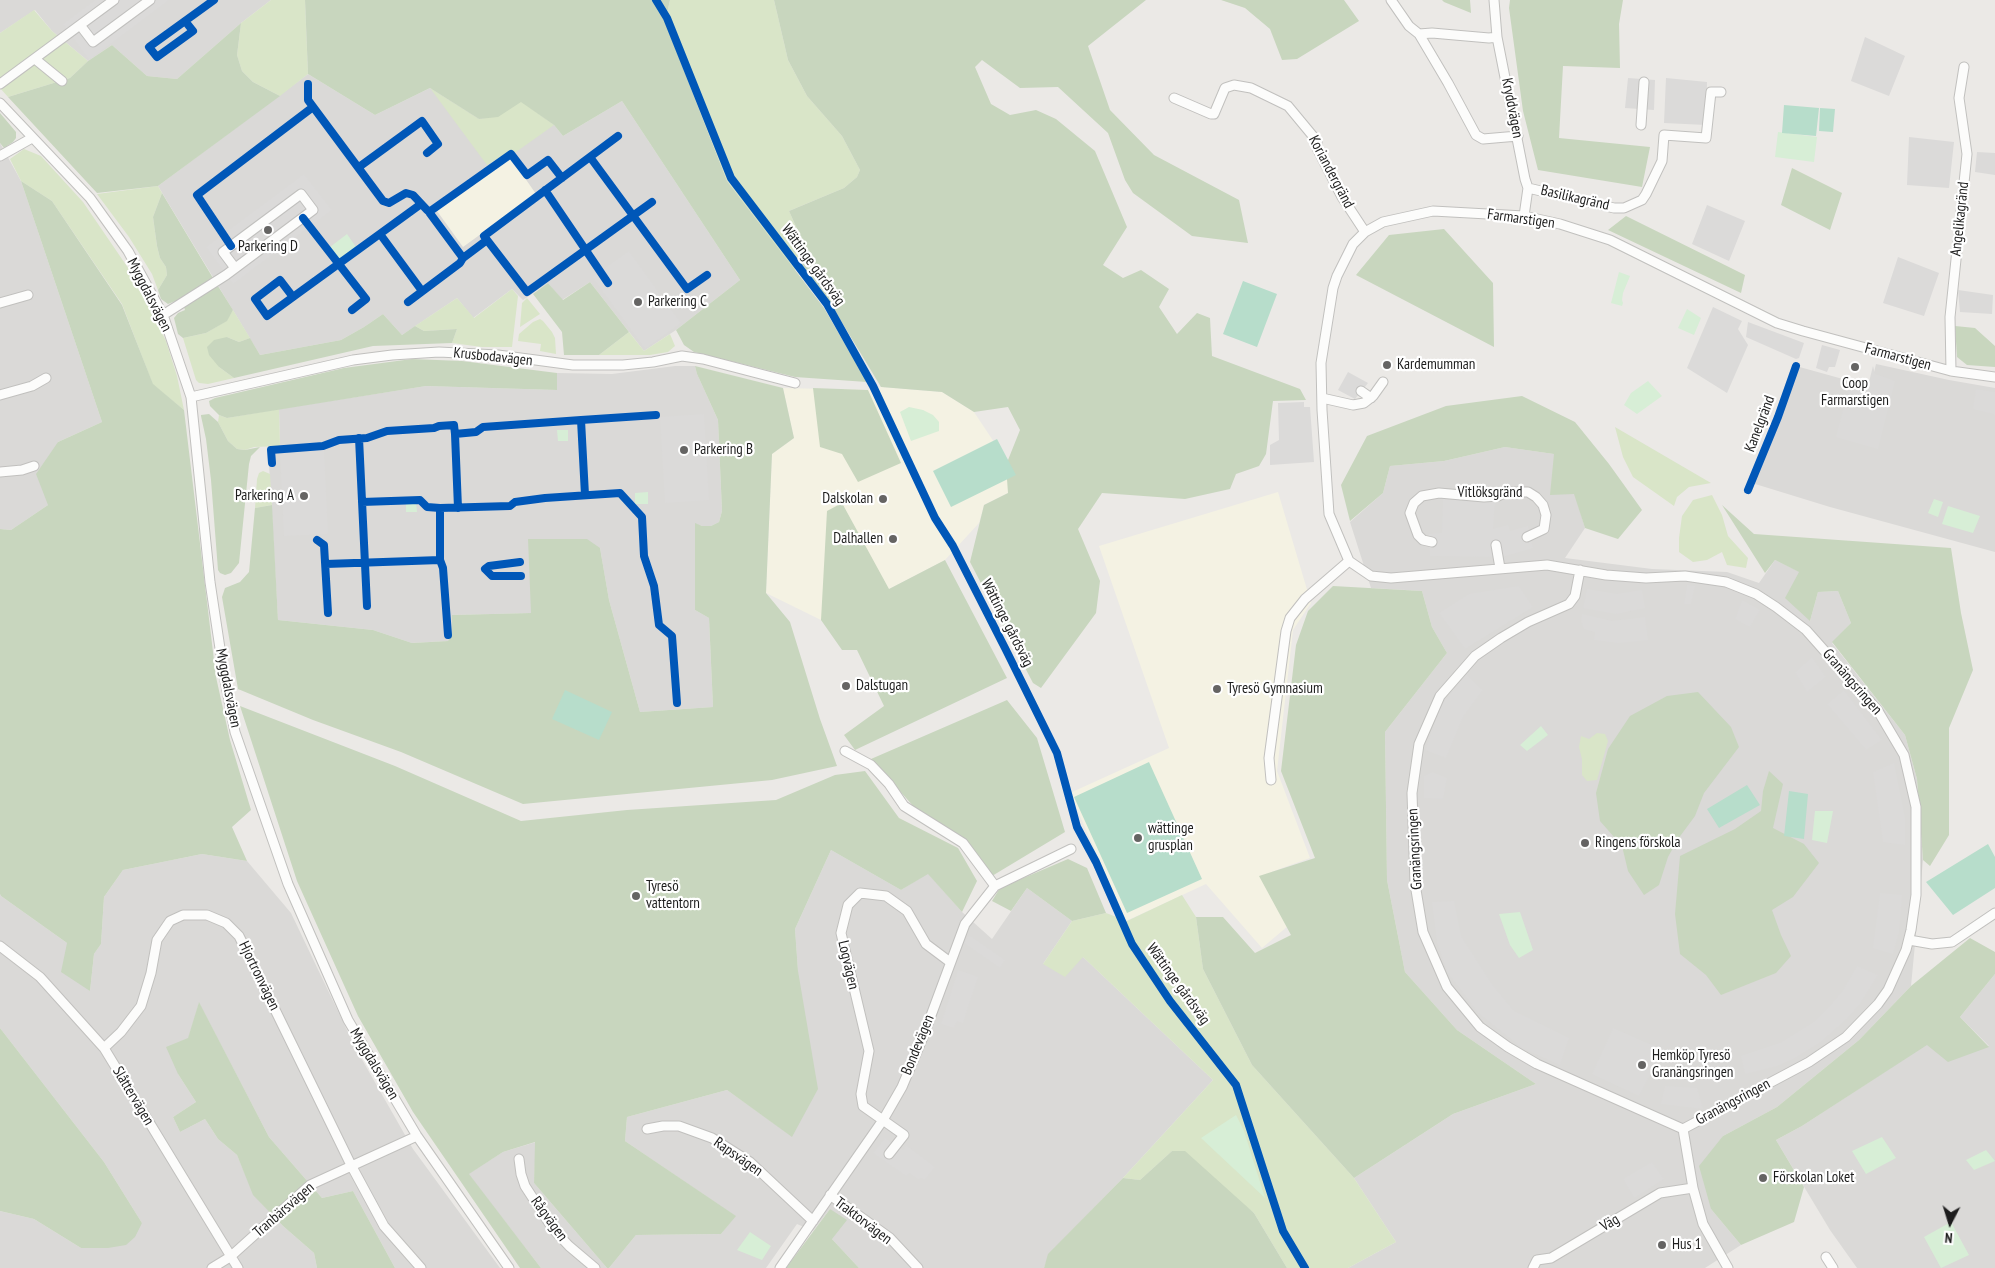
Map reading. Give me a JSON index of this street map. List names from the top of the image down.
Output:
{
  "streets": {
    "street": [
      "Kryddvägen",
      "Koriandergränd",
      "Basilikagränd",
      "Farmarstigen",
      "Angelikagränd",
      "Myggdalsvägen",
      "Krusbodavägen",
      "Vitlöksgränd",
      "Granängsringen",
      "Logvägen",
      "Hjortronvägen",
      "Bondevägen",
      "Slåttervägen",
      "Rapsvägen",
      "Tranbärsvägen",
      "Rågvägen",
      "Traktorvägen",
      "Väg"
    ],
    "cycle path": ["Wättinge gårdsväg", "Kanelgränd"]
  },
  "crossings": [
    ["Kryddvägen", "Basilikagränd"],
    ["Kryddvägen", "Farmarstigen"],
    ["Koriandergränd", "Farmarstigen"],
    ["Farmarstigen", "Angelikagränd"],
    ["Myggdalsvägen", "Krusbodavägen"],
    ["Myggdalsvägen", "Tranbärsvägen"],
    ["Logvägen", "Bondevägen"],
    ["Hjortronvägen", "Slåttervägen"],
    ["Hjortronvägen", "Tranbärsvägen"],
    ["Bondevägen", "Rapsvägen"],
    ["Bondevägen", "Traktorvägen"],
    ["Slåttervägen", "Tranbärsvägen"]
  ],
  "places": [
    "Parkering D",
    "Parkering C",
    "Kardemumman",
    "Coop Farmarstigen",
    "Parkering B",
    "Parkering A",
    "Dalskolan",
    "Dalhallen",
    "Dalstugan",
    "Tyresö Gymnasium",
    "wättinge grusplan",
    "Ringens förskola",
    "Tyresö vattentorn",
    "Hemköp Tyresö Granängsringen",
    "Förskolan Loket",
    "Hus 1"
  ],
  "north": "bottom"
}
